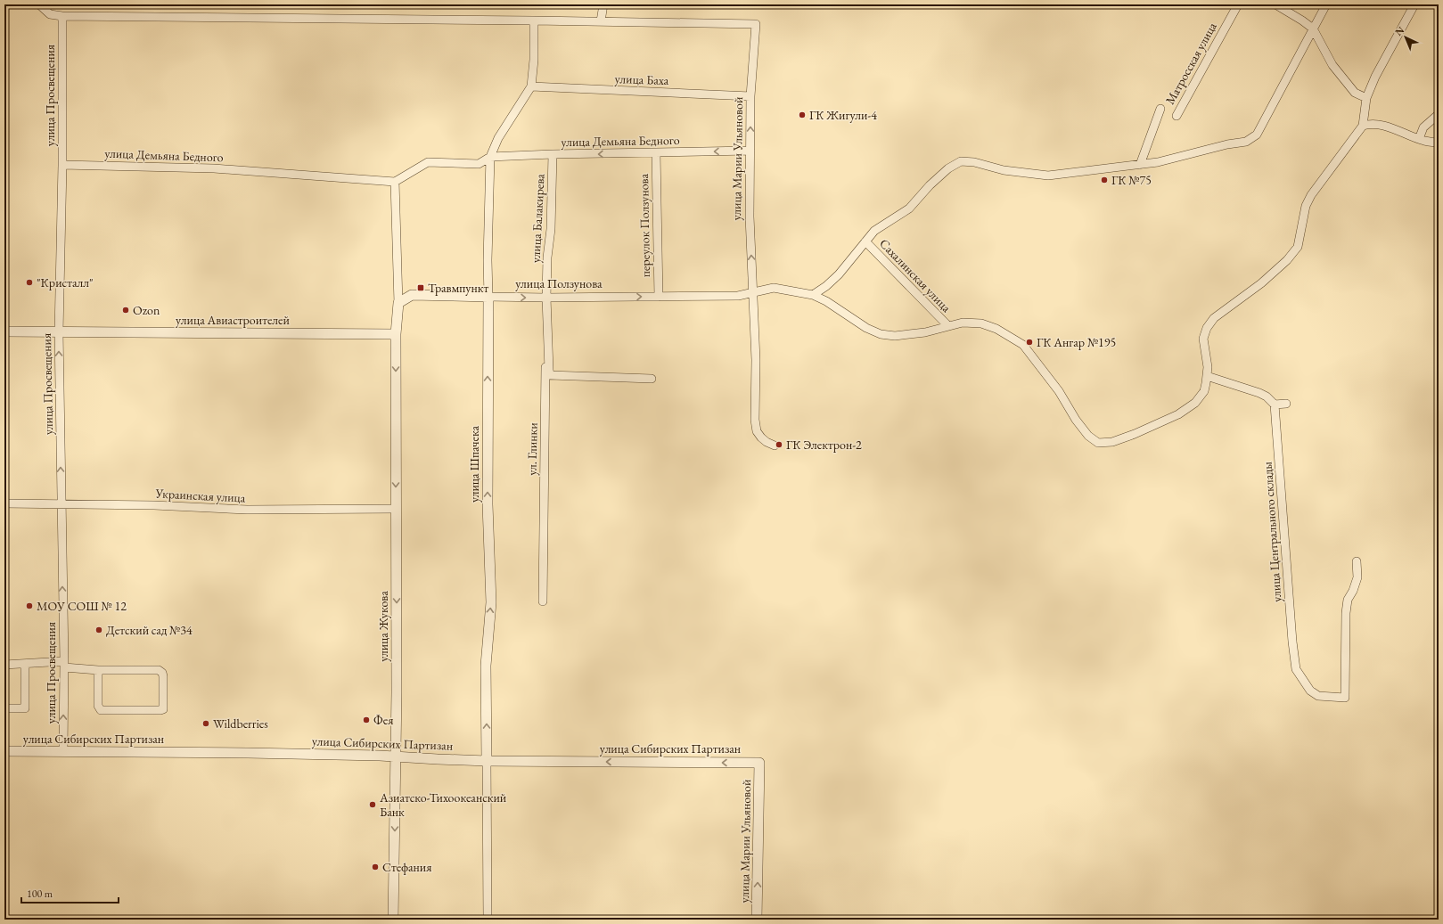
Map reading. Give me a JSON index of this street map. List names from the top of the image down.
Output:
{
  "streets": {
    "street": [
      "Матросская улица",
      "улица Баха",
      "улица Просвещения",
      "улица Демьяна Бедного",
      "улица Марии Ульяновой",
      "улица Балакирева",
      "переулок Ползунова",
      "Сахалинская улица",
      "улица Ползунова",
      "улица Авиастроителей",
      "ул. Глинки",
      "улица Шпачека",
      "Украинская улица",
      "улица Центрального склады",
      "улица Жукова",
      "улица Сибирских Партизан"
    ]
  },
  "crossings": [
    ["улица Баха", "улица Марии Ульяновой"],
    ["улица Баха", "улица Шпачека"],
    ["улица Просвещения", "улица Демьяна Бедного"],
    ["улица Просвещения", "улица Авиастроителей"],
    ["улица Просвещения", "Украинская улица"],
    ["улица Просвещения", "улица Сибирских Партизан"],
    ["улица Демьяна Бедного", "улица Марии Ульяновой"],
    ["улица Демьяна Бедного", "улица Балакирева"],
    ["улица Демьяна Бедного", "переулок Ползунова"],
    ["улица Демьяна Бедного", "улица Шпачека"],
    ["улица Марии Ульяновой", "улица Ползунова"],
    ["улица Марии Ульяновой", "улица Сибирских Партизан"],
    ["улица Балакирева", "улица Ползунова"],
    ["улица Балакирева", "ул. Глинки"],
    ["переулок Ползунова", "улица Ползунова"],
    ["Сахалинская улица", "улица Ползунова"],
    ["улица Ползунова", "ул. Глинки"],
    ["улица Ползунова", "улица Шпачека"],
    ["улица Авиастроителей", "улица Жукова"],
    ["улица Шпачека", "улица Сибирских Партизан"],
    ["Украинская улица", "улица Жукова"],
    ["улица Жукова", "улица Сибирских Партизан"]
  ],
  "one_way": [
    "улица Просвещения",
    "улица Марии Ульяновой",
    "улица Шпачека",
    "улица Жукова",
    "улица Сибирских Партизан"
  ],
  "places": {
    "other": [
      "ГК Жигули-4",
      "ГК №75",
      "\"Кристалл\"",
      "Ozon",
      "ГК Ангар №195",
      "ГК Электрон-2",
      "МОУ СОШ № 12",
      "Детский сад №34",
      "Фея",
      "Wildberries",
      "Азиатско-Тихоокеанский Банк",
      "Стефания"
    ],
    "transit": ["Травмпункт"]
  },
  "scale_bar": "100 m",
  "north": "top left"
}
